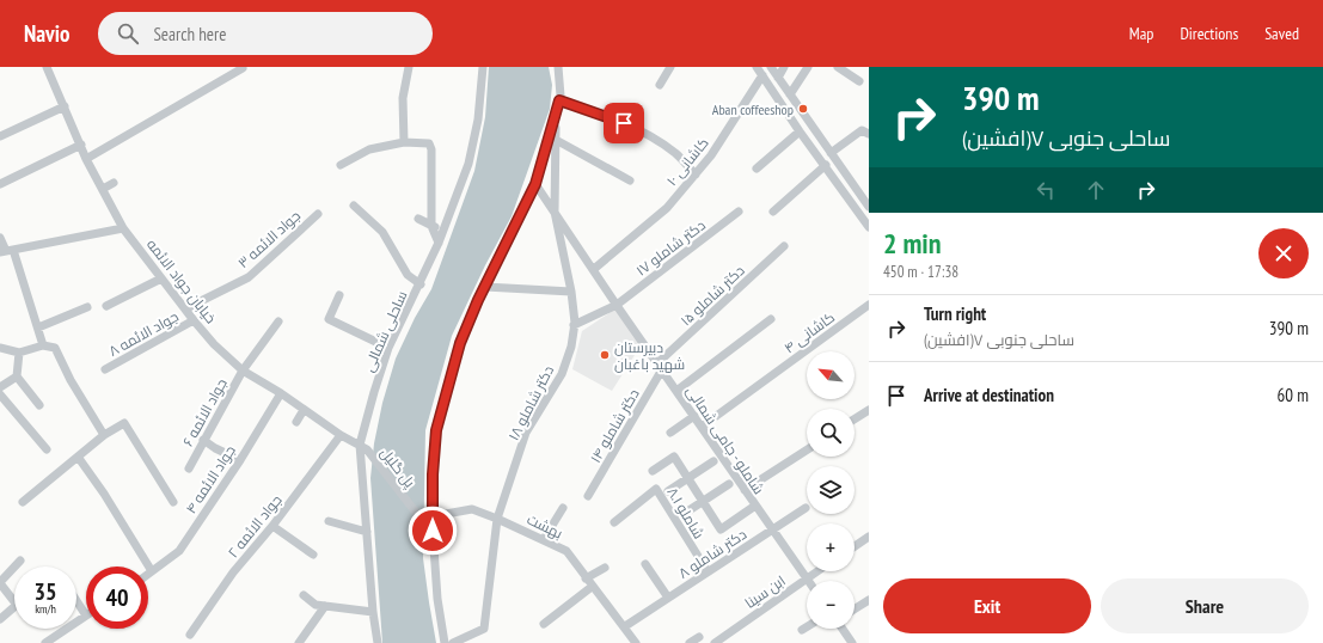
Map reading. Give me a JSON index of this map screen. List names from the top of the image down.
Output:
{
  "streets": {
    "street": [
      "کاشانی ۱۰",
      "جواد الائمه ۳",
      "دکتر شاملو ۱۷",
      "خیابان جواد الائمه",
      "دکتر شاملو ۱۵",
      "ساحلی شمالی",
      "کاشانی ۴",
      "جواد الائمه ۸",
      "دکتر شاملو ۱۸",
      "جواد الائمه ۶",
      "دکتر شاملو ۱۴",
      "شاملو - جامی شمالی",
      "پل گلیل",
      "جواد الائمه ۴",
      "شاملو ۸.۱",
      "جواد الائمه ۲",
      "بهشت",
      "دکتر شاملو ۸",
      "ابن سینا"
    ]
  },
  "crossings": [
    ["کاشانی ۱۰", "شاملو - جامی شمالی"],
    ["جواد الائمه ۳", "خیابان جواد الائمه"],
    ["دکتر شاملو ۱۷", "دکتر شاملو ۱۸"],
    ["دکتر شاملو ۱۷", "شاملو - جامی شمالی"],
    ["خیابان جواد الائمه", "ساحلی شمالی"],
    ["خیابان جواد الائمه", "جواد الائمه ۸"],
    ["خیابان جواد الائمه", "جواد الائمه ۶"],
    ["خیابان جواد الائمه", "پل گلیل"],
    ["خیابان جواد الائمه", "جواد الائمه ۴"],
    ["خیابان جواد الائمه", "جواد الائمه ۲"],
    ["دکتر شاملو ۱۵", "دکتر شاملو ۱۴"],
    ["دکتر شاملو ۱۵", "شاملو - جامی شمالی"],
    ["ساحلی شمالی", "پل گلیل"],
    ["کاشانی ۴", "شاملو - جامی شمالی"],
    ["دکتر شاملو ۱۸", "شاملو - جامی شمالی"],
    ["دکتر شاملو ۱۸", "بهشت"],
    ["دکتر شاملو ۱۴", "شاملو - جامی شمالی"],
    ["شاملو - جامی شمالی", "دکتر شاملو ۸"],
    ["شاملو - جامی شمالی", "ابن سینا"],
    ["شاملو ۸.۱", "دکتر شاملو ۸"],
    ["بهشت", "دکتر شاملو ۸"]
  ],
  "places": ["Aban coffeeshop", "دبیرستان شهید باغبان"],
  "north": "top left",
  "page": {
    "header": "Navio",
    "search": "Search here",
    "nav": ["Map", "Directions", "Saved"],
    "turn": ["390 m", "ساحلی جنوبی ۷(افشین)"],
    "heading": ["2 min", "450 m · 17:38"],
    "list": [
      {
        "name": "Turn right",
        "note": "ساحلی جنوبی ۷(افشین)",
        "value": "390 m"
      },
      {
        "name": "Arrive at destination",
        "value": "60 m"
      }
    ],
    "map_buttons": ["+", "−"],
    "speed": "35 km/h",
    "limit": "40",
    "buttons": ["Exit", "Share"]
  }
}
